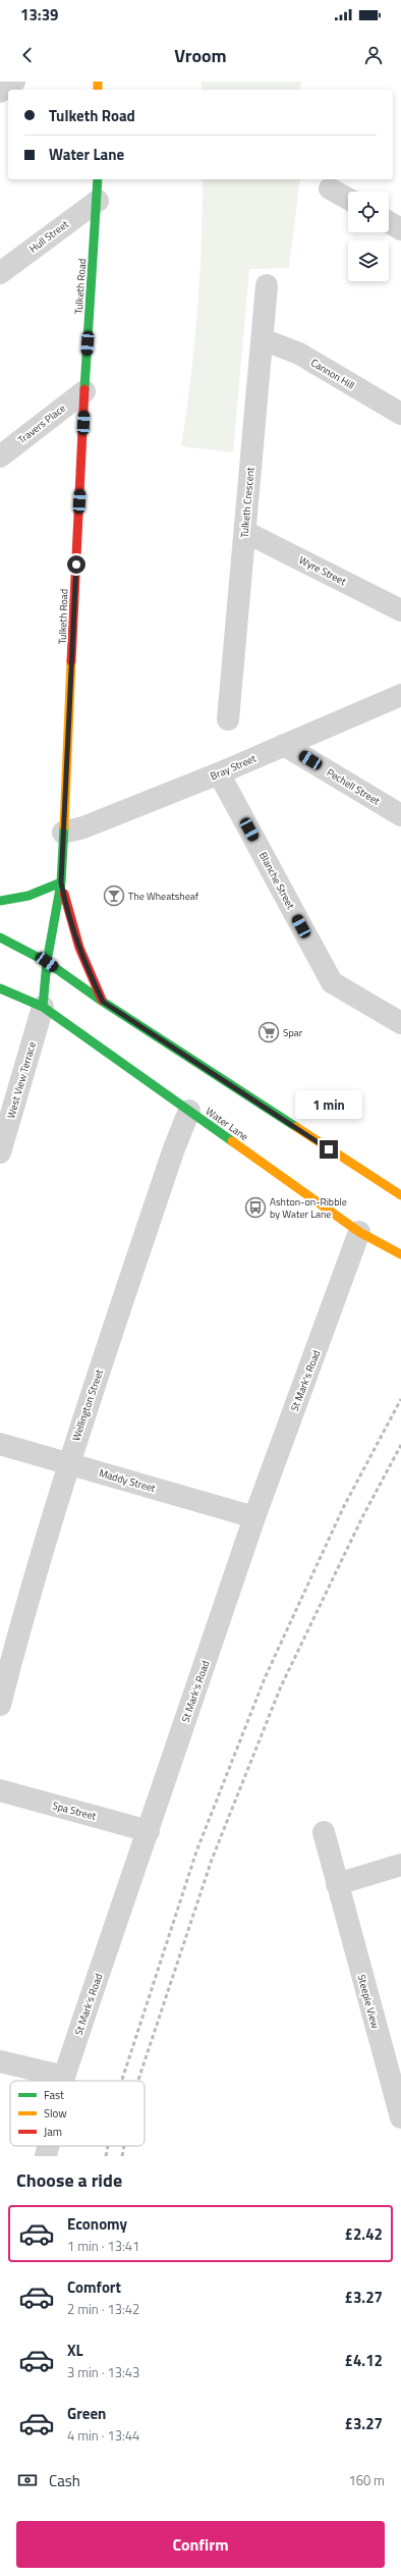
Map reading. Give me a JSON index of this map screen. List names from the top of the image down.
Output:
{
  "streets": {
    "main road": ["Tulketh Road", "Water Lane"],
    "street": [
      "Hull Street",
      "Cannon Hill",
      "Travers Place",
      "Tulketh Crescent",
      "Wyre Street",
      "Bray Street",
      "Pechell Street",
      "Blanche Street",
      "West View Terrace",
      "St Mark's Road",
      "Wellington Street",
      "Maddy Street",
      "Spa Street",
      "Steeple View"
    ]
  },
  "crossings": [
    ["Hull Street", "Tulketh Road"],
    ["Tulketh Road", "Travers Place"],
    ["Tulketh Road", "Bray Street"],
    ["Tulketh Road", "West View Terrace"],
    ["Tulketh Road", "Water Lane"],
    ["Cannon Hill", "Tulketh Crescent"],
    ["Tulketh Crescent", "Wyre Street"],
    ["Bray Street", "Pechell Street"],
    ["Bray Street", "Blanche Street"],
    ["West View Terrace", "Water Lane"],
    ["Water Lane", "St Mark's Road"],
    ["Water Lane", "Wellington Street"],
    ["St Mark's Road", "Maddy Street"],
    ["St Mark's Road", "Spa Street"],
    ["Wellington Street", "Maddy Street"]
  ],
  "places": {
    "bar": ["The Wheatsheaf"],
    "supermarket": ["Spar"],
    "bus stop": ["Ashton-on-Ribble by Water Lane"]
  },
  "legend": ["Fast", "Slow", "Jam"],
  "page": {
    "status": "13:39",
    "header": "Vroom",
    "banner": ["Tulketh Road", "Water Lane"],
    "bubble": "1 min",
    "heading": "Choose a ride",
    "list": [
      {
        "name": "Economy",
        "note": "1 min · 13:41",
        "value": "£2.42"
      },
      {
        "name": "Comfort",
        "note": "2 min · 13:42",
        "value": "£3.27"
      },
      {
        "name": "XL",
        "note": "3 min · 13:43",
        "value": "£4.12"
      },
      {
        "name": "Green",
        "note": "4 min · 13:44",
        "value": "£3.27"
      }
    ],
    "pay": ["Cash", "160 m"],
    "buttons": "Confirm"
  }
}
